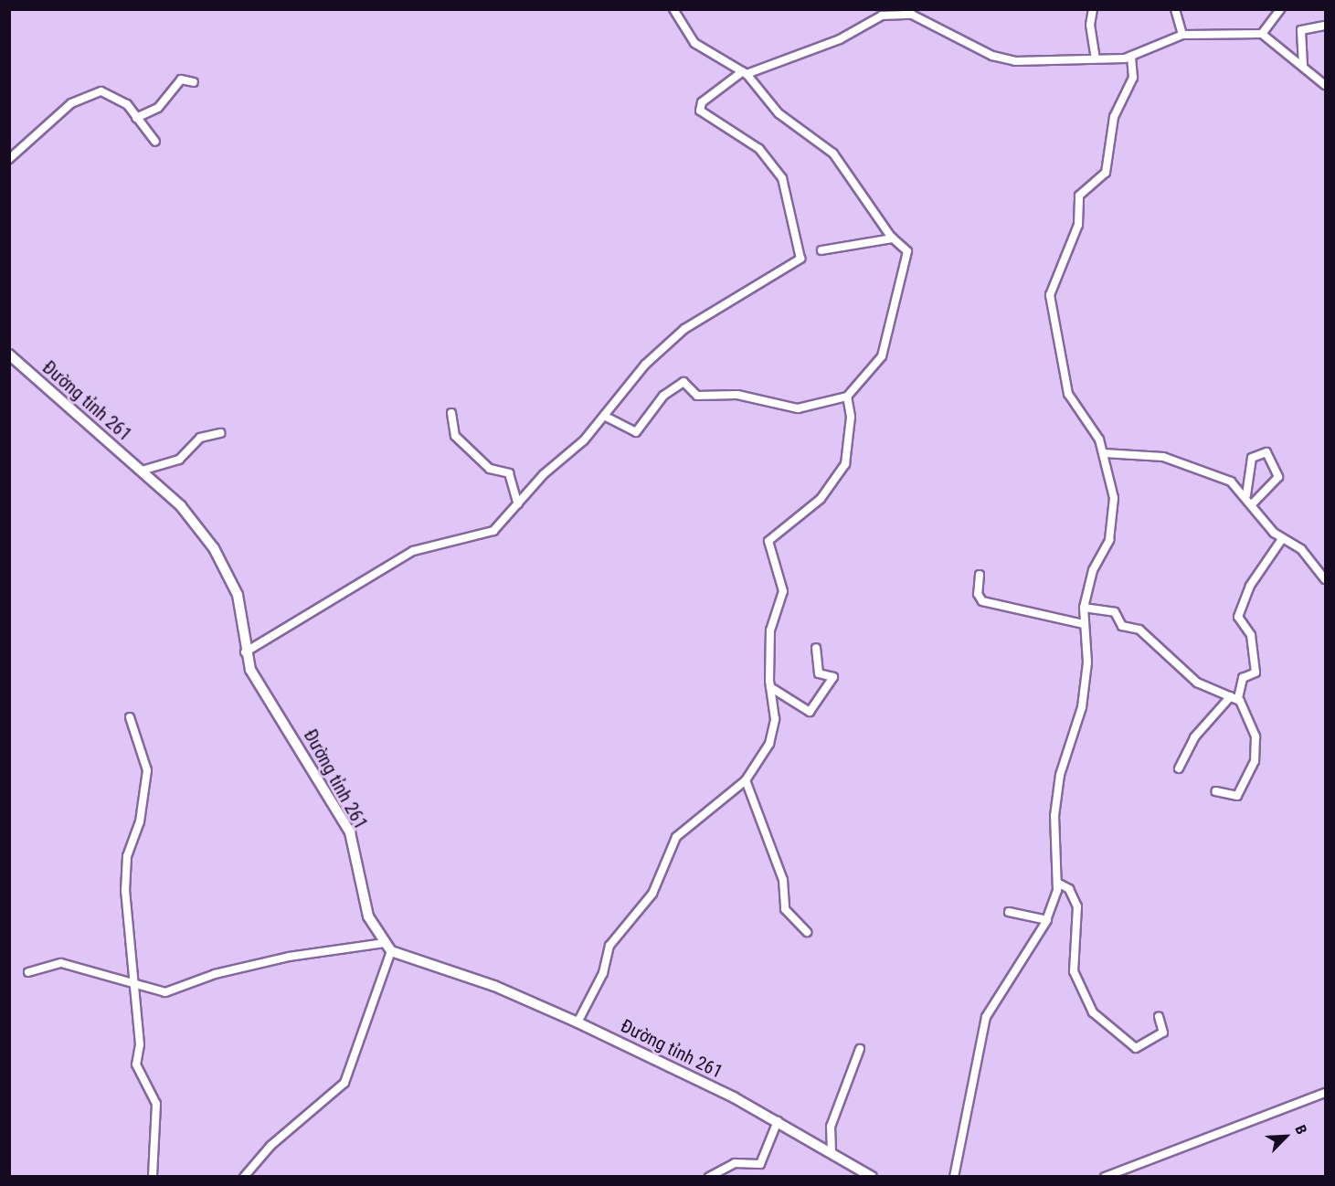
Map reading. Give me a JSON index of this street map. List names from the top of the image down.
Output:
{
  "streets": {
    "main road": ["Đường tỉnh 261"]
  },
  "north": "top right"
}
